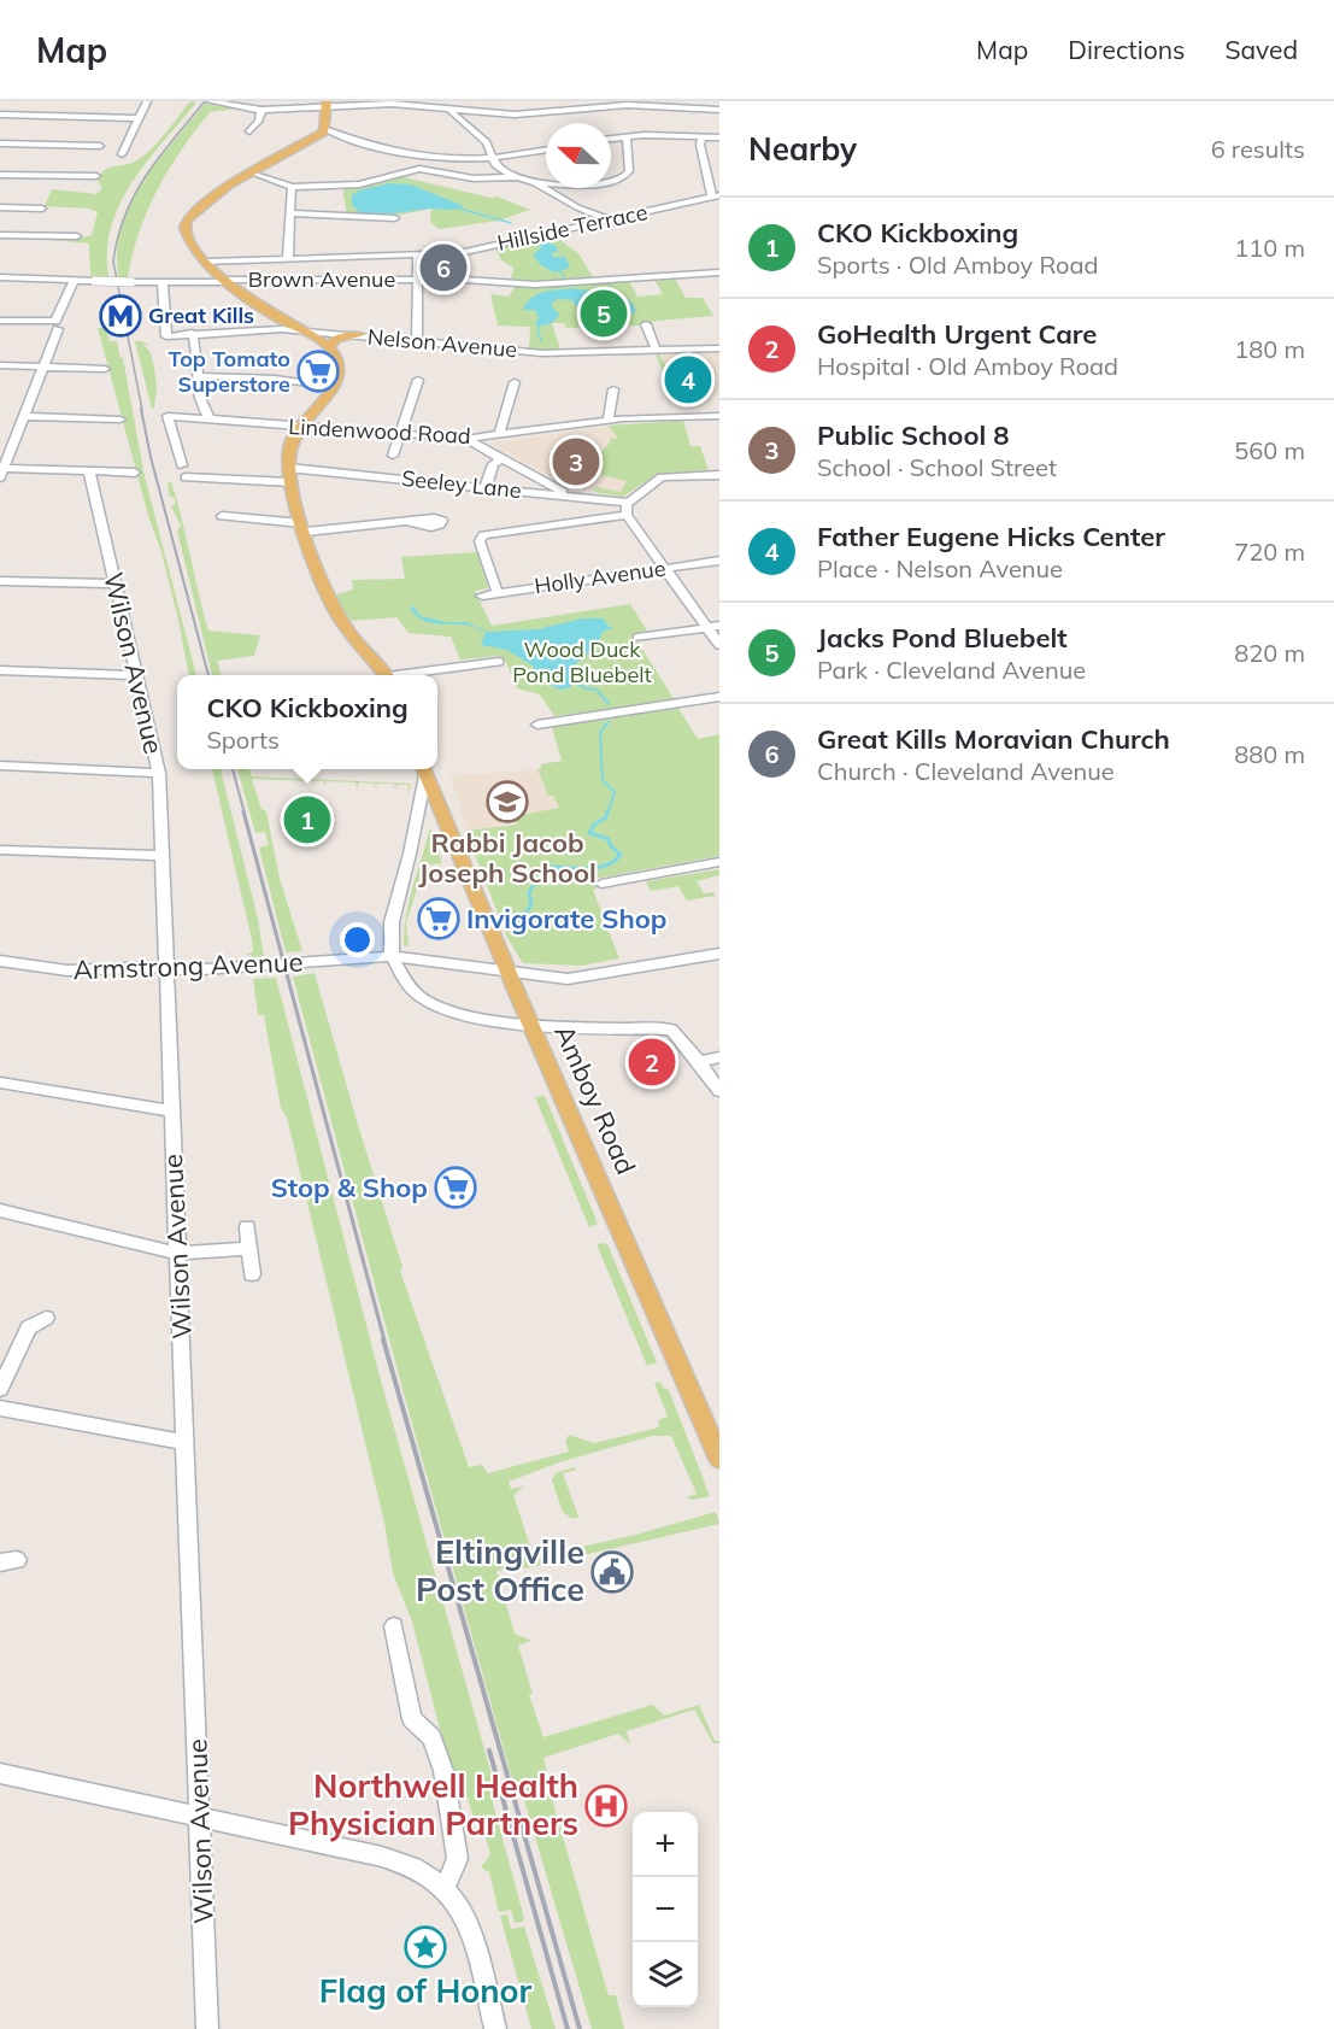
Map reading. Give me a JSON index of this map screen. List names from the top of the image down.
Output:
{
  "streets": {
    "main road": ["Amboy Road"],
    "street": [
      "Hillside Terrace",
      "Brown Avenue",
      "Nelson Avenue",
      "Lindenwood Road",
      "Seeley Lane",
      "Holly Avenue",
      "Wilson Avenue",
      "Armstrong Avenue"
    ]
  },
  "crossings": [
    ["Brown Avenue", "Nelson Avenue"],
    ["Wilson Avenue", "Armstrong Avenue"],
    ["Armstrong Avenue", "Amboy Road"]
  ],
  "parks": ["Wood Duck Pond Bluebelt"],
  "places": {
    "metro station": ["Great Kills"],
    "supermarket": ["Top Tomato Superstore", "Invigorate Shop", "Stop & Shop"],
    "school or university": ["Rabbi Jacob Joseph School"],
    "public building": ["Eltingville Post Office"],
    "hospital": ["Northwell Health Physician Partners"],
    "place": ["Flag of Honor"]
  },
  "north": "left",
  "page": {
    "header": "Map",
    "nav": ["Map", "Directions", "Saved"],
    "heading": ["Nearby", "6 results"],
    "list": [
      {
        "mark": "1",
        "name": "CKO Kickboxing",
        "note": "Sports · Old Amboy Road",
        "value": "110 m"
      },
      {
        "mark": "2",
        "name": "GoHealth Urgent Care",
        "note": "Hospital · Old Amboy Road",
        "value": "180 m"
      },
      {
        "mark": "3",
        "name": "Public School 8",
        "note": "School · School Street",
        "value": "560 m"
      },
      {
        "mark": "4",
        "name": "Father Eugene Hicks Center",
        "note": "Place · Nelson Avenue",
        "value": "720 m"
      },
      {
        "mark": "5",
        "name": "Jacks Pond Bluebelt",
        "note": "Park · Cleveland Avenue",
        "value": "820 m"
      },
      {
        "mark": "6",
        "name": "Great Kills Moravian Church",
        "note": "Church · Cleveland Avenue",
        "value": "880 m"
      }
    ],
    "pins": [
      "6",
      "5",
      "4",
      "3",
      "1",
      "2"
    ],
    "popup": ["CKO Kickboxing", "Sports"],
    "map_buttons": ["+", "−"]
  }
}
